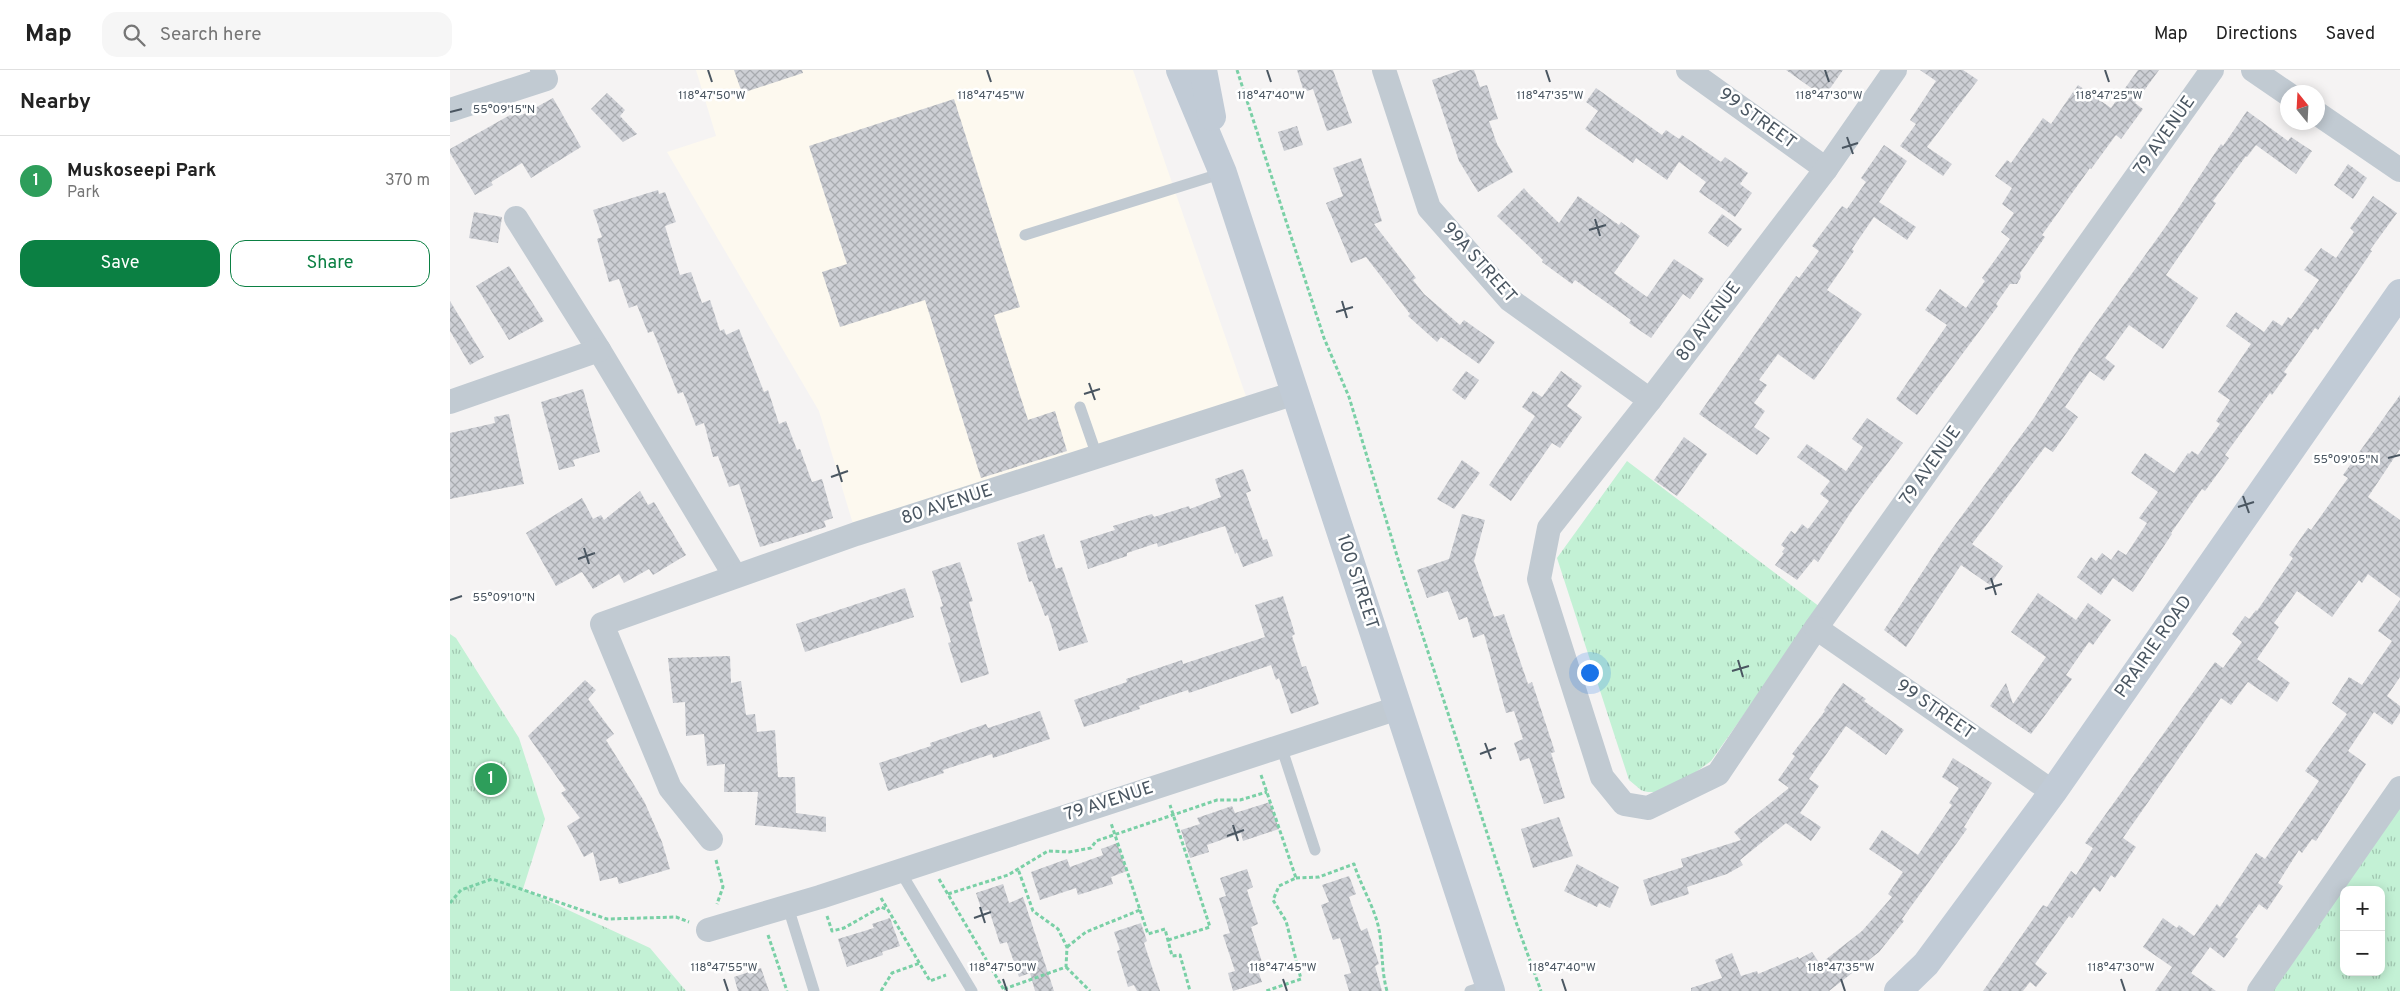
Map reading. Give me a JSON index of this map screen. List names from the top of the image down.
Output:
{
  "streets": {
    "main road": ["100 STREET", "PRAIRIE ROAD"],
    "street": [
      "99 STREET",
      "79 AVENUE",
      "99A STREET",
      "80 AVENUE"
    ]
  },
  "crossings": [
    ["99 STREET", "79 AVENUE"],
    ["99 STREET", "80 AVENUE"],
    ["99 STREET", "PRAIRIE ROAD"],
    ["79 AVENUE", "80 AVENUE"],
    ["79 AVENUE", "100 STREET"],
    ["99A STREET", "80 AVENUE"],
    ["80 AVENUE", "100 STREET"]
  ],
  "north": "top",
  "page": {
    "header": "Map",
    "search": "Search here",
    "nav": ["Map", "Directions", "Saved"],
    "heading": "Nearby",
    "list": [
      {
        "mark": "1",
        "name": "Muskoseepi Park",
        "note": "Park",
        "value": "370 m"
      }
    ],
    "buttons": ["Save", "Share"],
    "pins": "1",
    "map_buttons": ["+", "−"]
  },
  "coordinates": [
    "118°47'50\"W",
    "118°47'45\"W",
    "118°47'40\"W",
    "118°47'35\"W",
    "118°47'30\"W",
    "118°47'25\"W",
    "55°09'15\"N",
    "55°09'05\"N",
    "55°09'10\"N",
    "118°47'55\"W"
  ]
}
